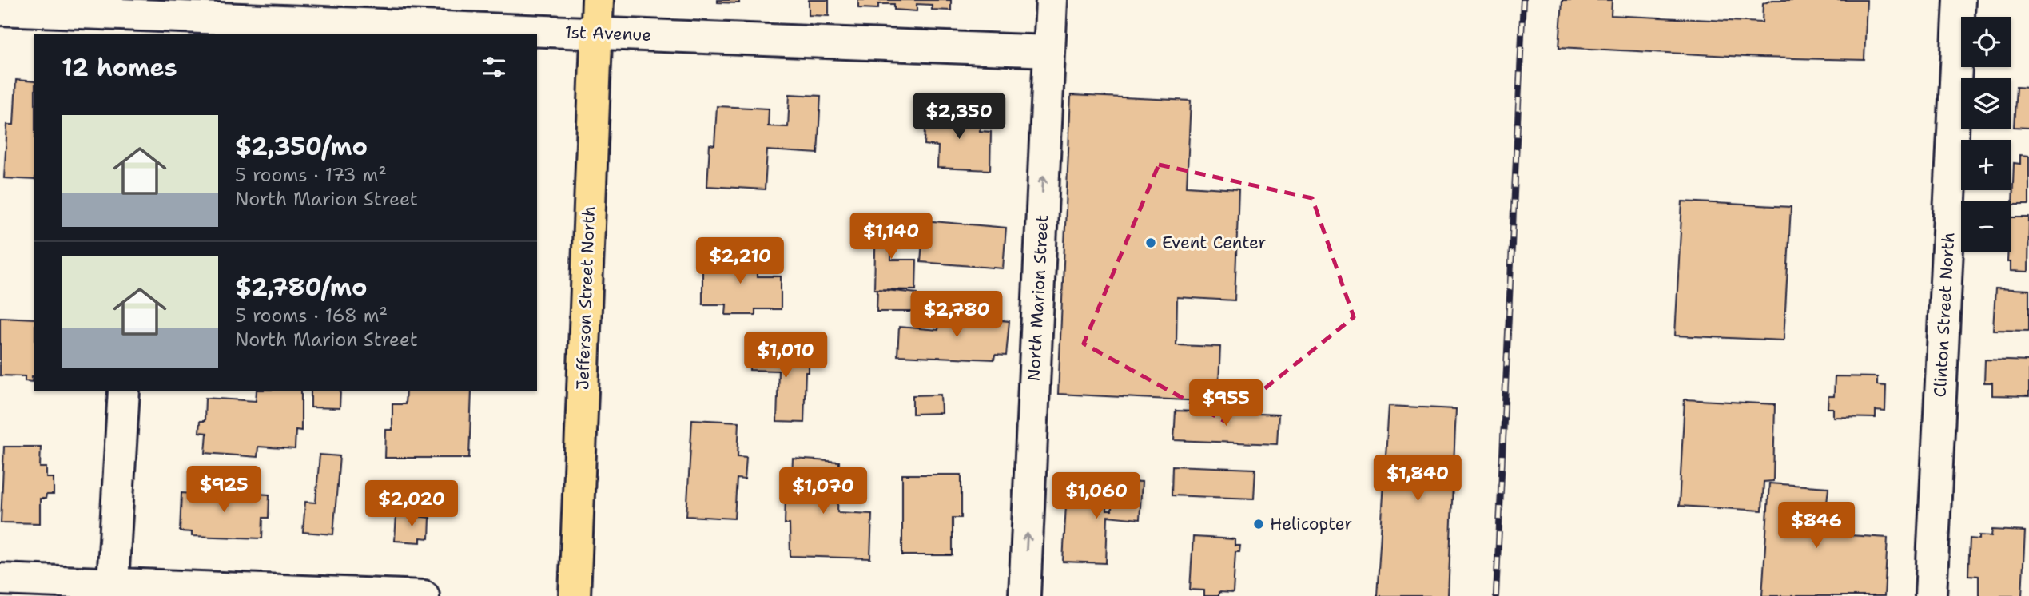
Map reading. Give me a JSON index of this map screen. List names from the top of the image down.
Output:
{
  "streets": {
    "main road": ["Jefferson Street North"],
    "street": ["1st Avenue", "North Marion Street", "Clinton Street North"]
  },
  "crossings": [
    ["1st Avenue", "Jefferson Street North"],
    ["1st Avenue", "North Marion Street"]
  ],
  "one_way": ["North Marion Street"],
  "places": ["Event Center", "Helicopter"],
  "page": {
    "map_buttons": ["+", "−"],
    "heading": "12 homes",
    "price": [
      "$2,350",
      "$1,140",
      "$2,210",
      "$2,780",
      "$1,010",
      "$955",
      "$1,840",
      "$925",
      "$1,070",
      "$1,060",
      "$2,020",
      "$846"
    ],
    "list": [
      {
        "name": "$2,350/mo",
        "note": "5 rooms · 173 m² · North Marion Street"
      },
      {
        "name": "$2,780/mo",
        "note": "5 rooms · 168 m² · North Marion Street"
      }
    ]
  }
}
